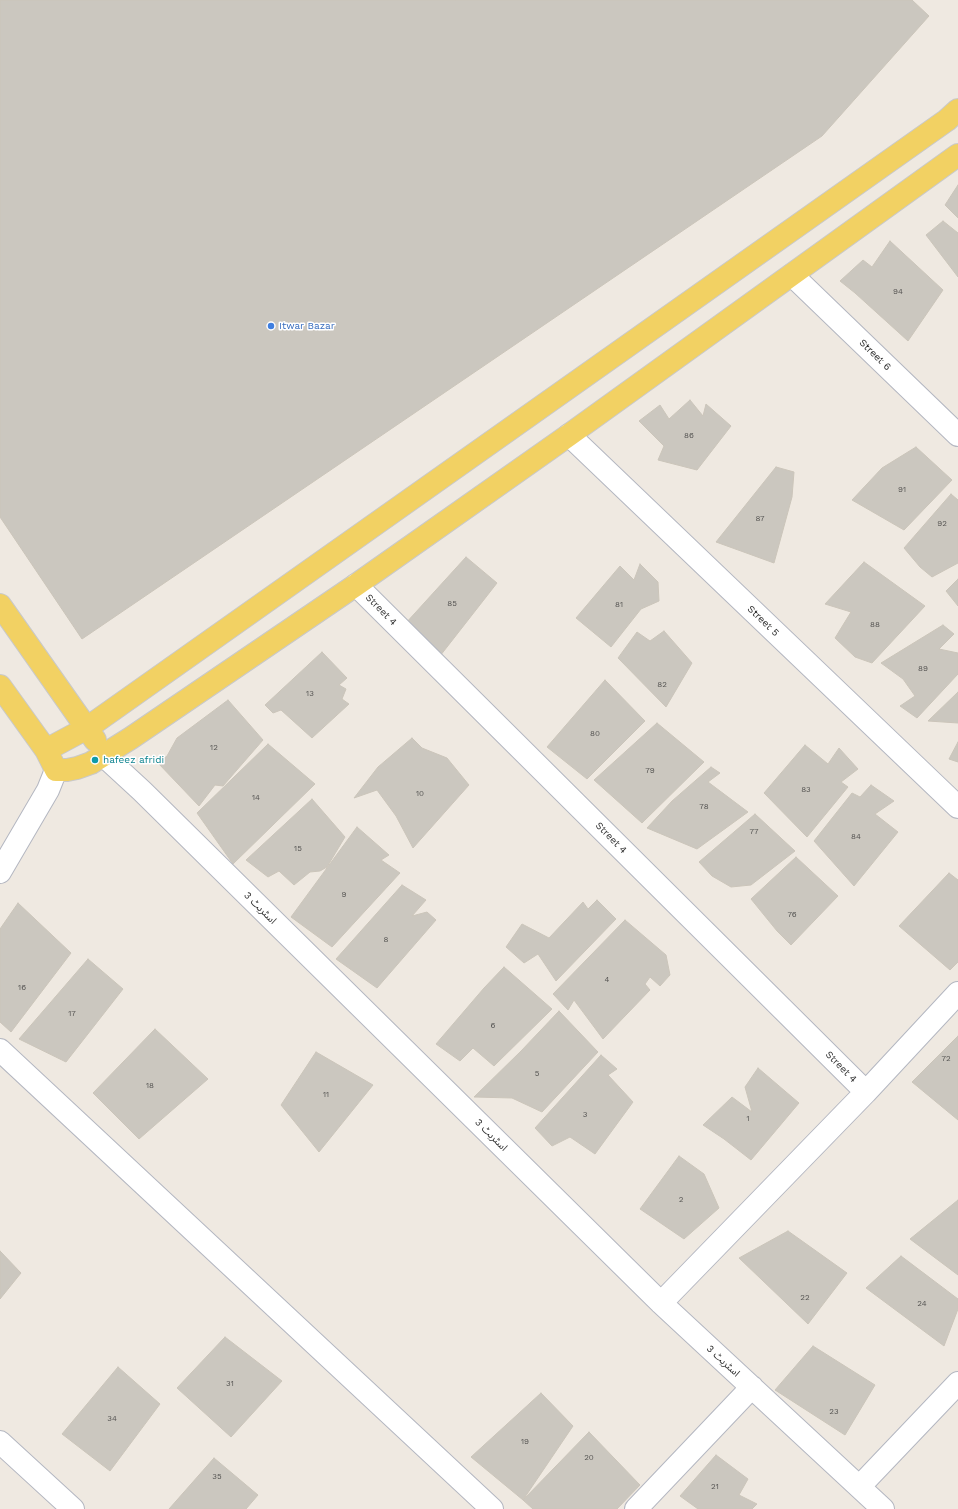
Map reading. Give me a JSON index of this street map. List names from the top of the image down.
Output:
{
  "streets": {
    "street": [
      "Street 6",
      "Street 4",
      "Street 5",
      "اسٹریٹ 3"
    ]
  },
  "places": ["Itwar Bazar", "hafeez afridi"],
  "house_numbers": [
    "94",
    "86",
    "91",
    "87",
    "92",
    "85",
    "81",
    "88",
    "89",
    "82",
    "13",
    "80",
    "12",
    "79",
    "83",
    "10",
    "14",
    "78",
    "77",
    "84",
    "15",
    "9",
    "76",
    "8",
    "4",
    "16",
    "17",
    "6",
    "72",
    "5",
    "18",
    "11",
    "3",
    "1",
    "2",
    "22",
    "24",
    "31",
    "23",
    "34",
    "19",
    "20",
    "35",
    "21"
  ]
}
